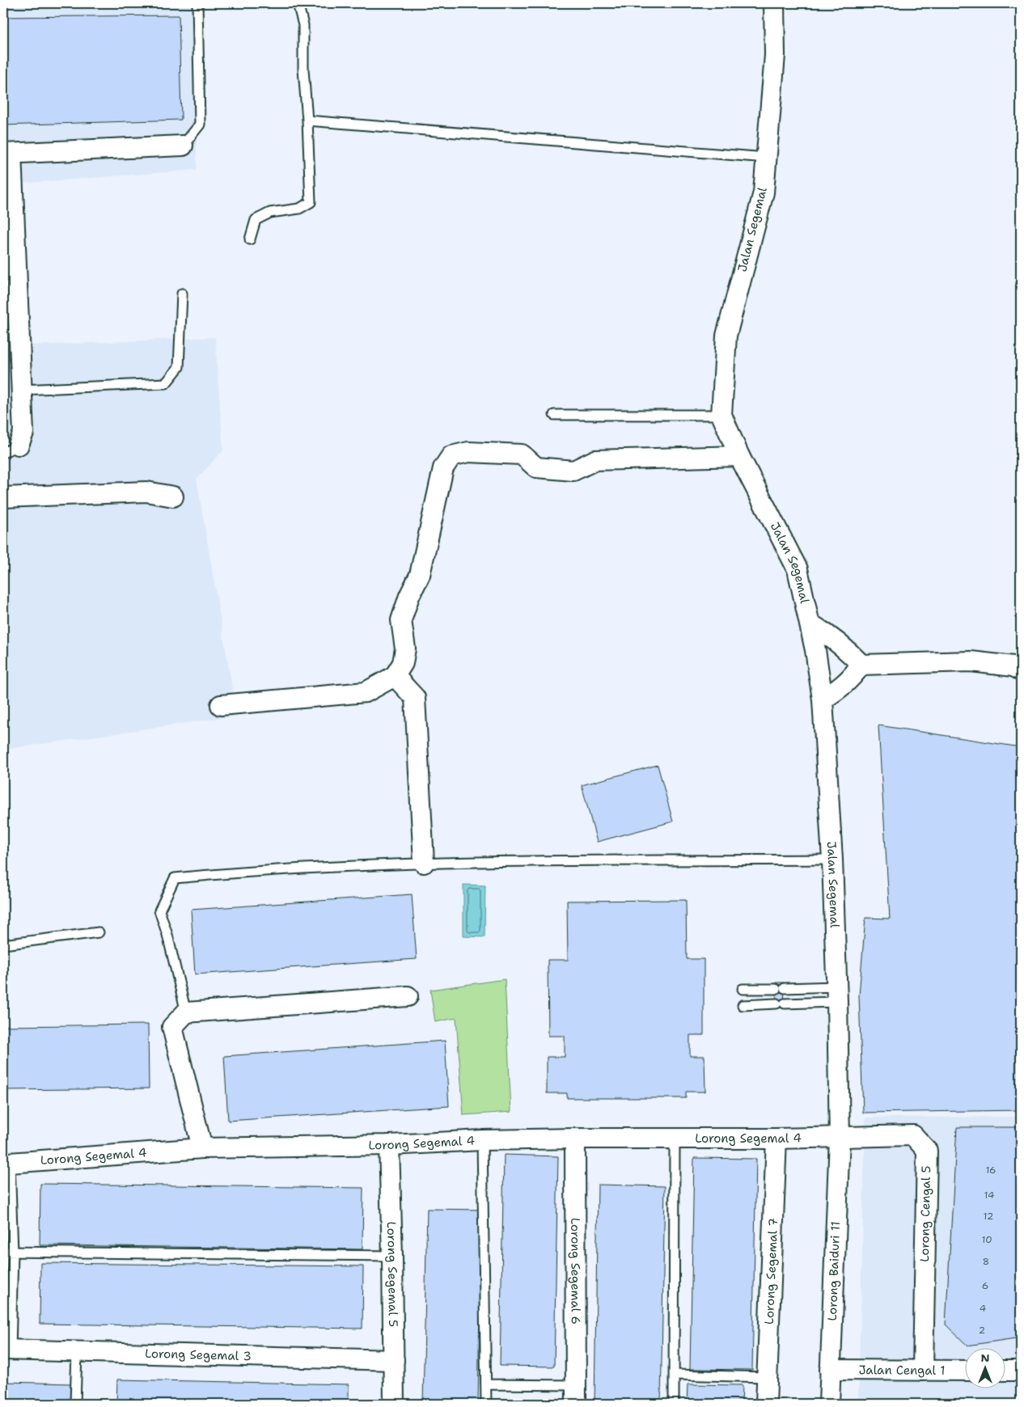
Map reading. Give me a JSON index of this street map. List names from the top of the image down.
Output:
{
  "streets": {
    "street": [
      "Jalan Segemal",
      "Lorong Segemal 4",
      "Lorong Cengal 5",
      "Lorong Segemal 6",
      "Lorong Segemal 7",
      "Lorong Baiduri 11",
      "Lorong Segemal 5",
      "Lorong Segemal 3",
      "Jalan Cengal 1"
    ]
  },
  "crossings": [
    ["Jalan Segemal", "Lorong Segemal 4"],
    ["Jalan Segemal", "Lorong Cengal 5"],
    ["Jalan Segemal", "Lorong Baiduri 11"],
    ["Lorong Segemal 4", "Lorong Cengal 5"],
    ["Lorong Segemal 4", "Lorong Segemal 6"],
    ["Lorong Segemal 4", "Lorong Segemal 7"],
    ["Lorong Segemal 4", "Lorong Baiduri 11"],
    ["Lorong Segemal 4", "Lorong Segemal 5"],
    ["Lorong Cengal 5", "Lorong Baiduri 11"],
    ["Lorong Cengal 5", "Jalan Cengal 1"],
    ["Lorong Baiduri 11", "Jalan Cengal 1"],
    ["Lorong Segemal 5", "Lorong Segemal 3"]
  ],
  "house_numbers": [
    "16",
    "14",
    "12",
    "10",
    "8",
    "6",
    "4",
    "2"
  ],
  "north": "top"
}
